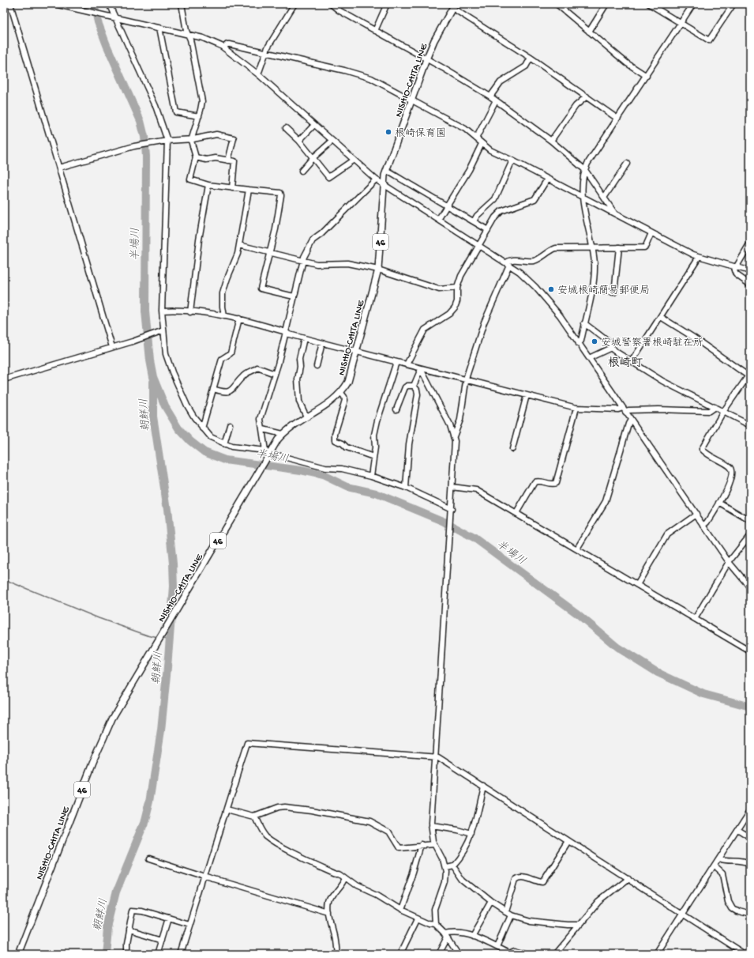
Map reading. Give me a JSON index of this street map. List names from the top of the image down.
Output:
{
  "streets": {
    "main road": ["NISHIO-CHITA LINE", "46"]
  },
  "districts": ["根崎町"],
  "water": ["半場川", "朝鮮川"],
  "places": ["根崎保育園", "安城根崎簡易郵便局", "安城警察署根崎駐在所"]
}
